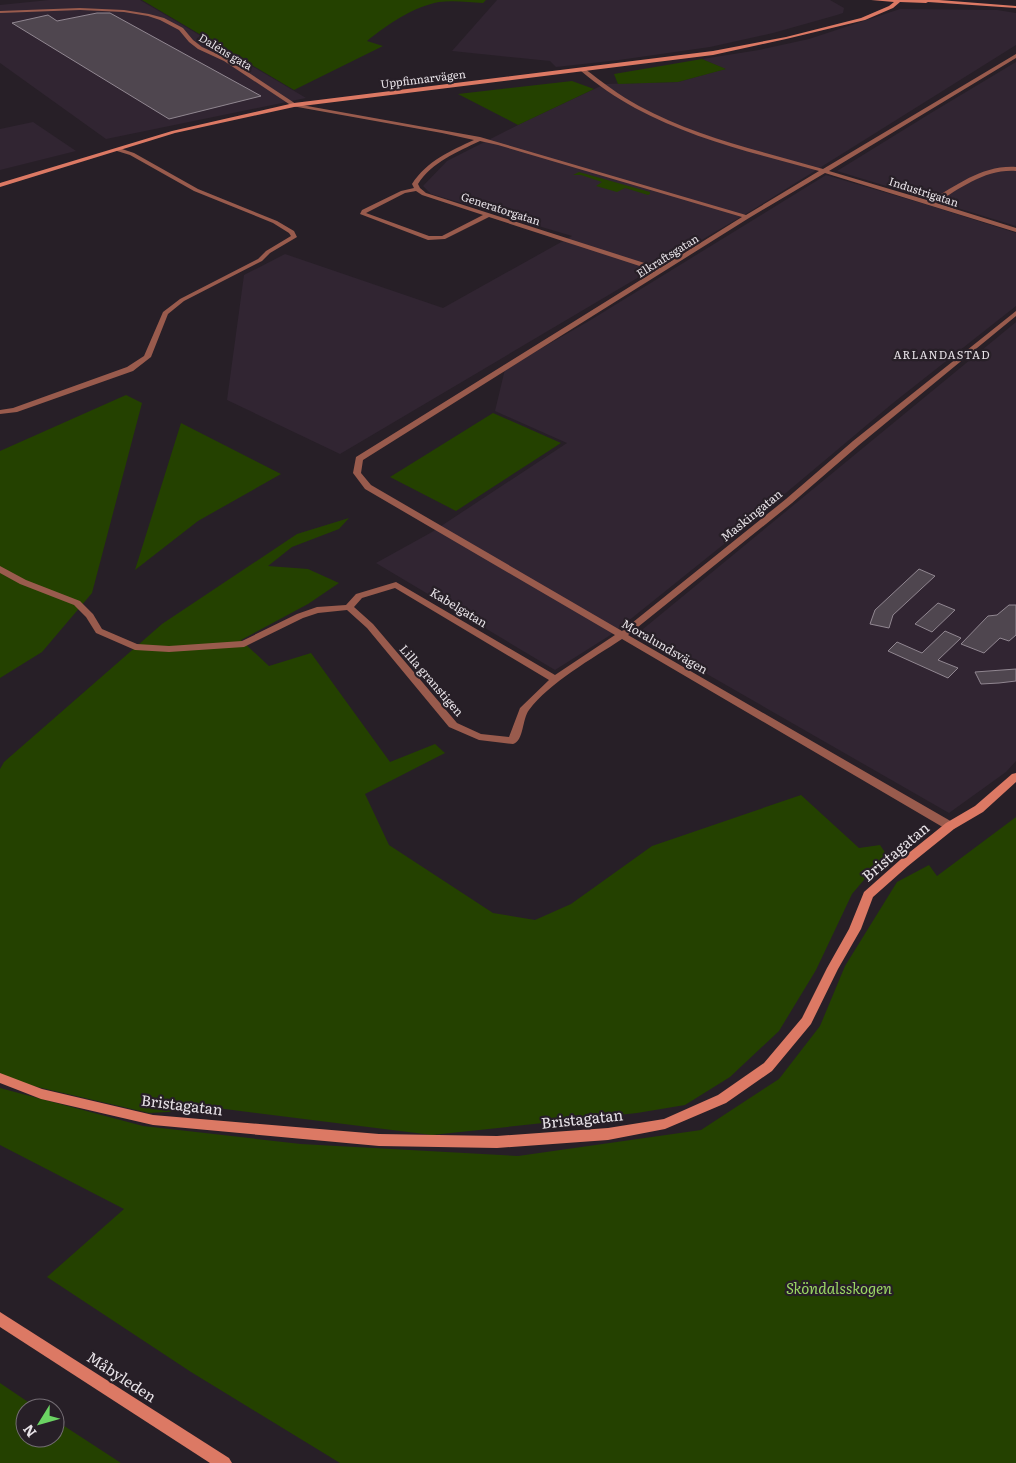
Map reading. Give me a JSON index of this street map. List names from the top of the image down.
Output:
{
  "streets": {
    "street": [
      "Daléns gata",
      "Uppfinnarvägen",
      "Industrigatan",
      "Generatorgatan",
      "Elkraftsgatan",
      "Maskingatan",
      "Kabelgatan",
      "Moralundsvägen",
      "Lilla granstigen",
      "Bristagatan",
      "Måbyleden"
    ]
  },
  "crossings": [
    ["Daléns gata", "Uppfinnarvägen"],
    ["Uppfinnarvägen", "Industrigatan"],
    ["Industrigatan", "Elkraftsgatan"],
    ["Generatorgatan", "Elkraftsgatan"],
    ["Elkraftsgatan", "Moralundsvägen"],
    ["Maskingatan", "Kabelgatan"],
    ["Maskingatan", "Moralundsvägen"],
    ["Maskingatan", "Lilla granstigen"],
    ["Kabelgatan", "Lilla granstigen"],
    ["Moralundsvägen", "Bristagatan"]
  ],
  "districts": ["ARLANDASTAD"],
  "parks": ["Sköndalsskogen"],
  "north": "bottom left"
}
